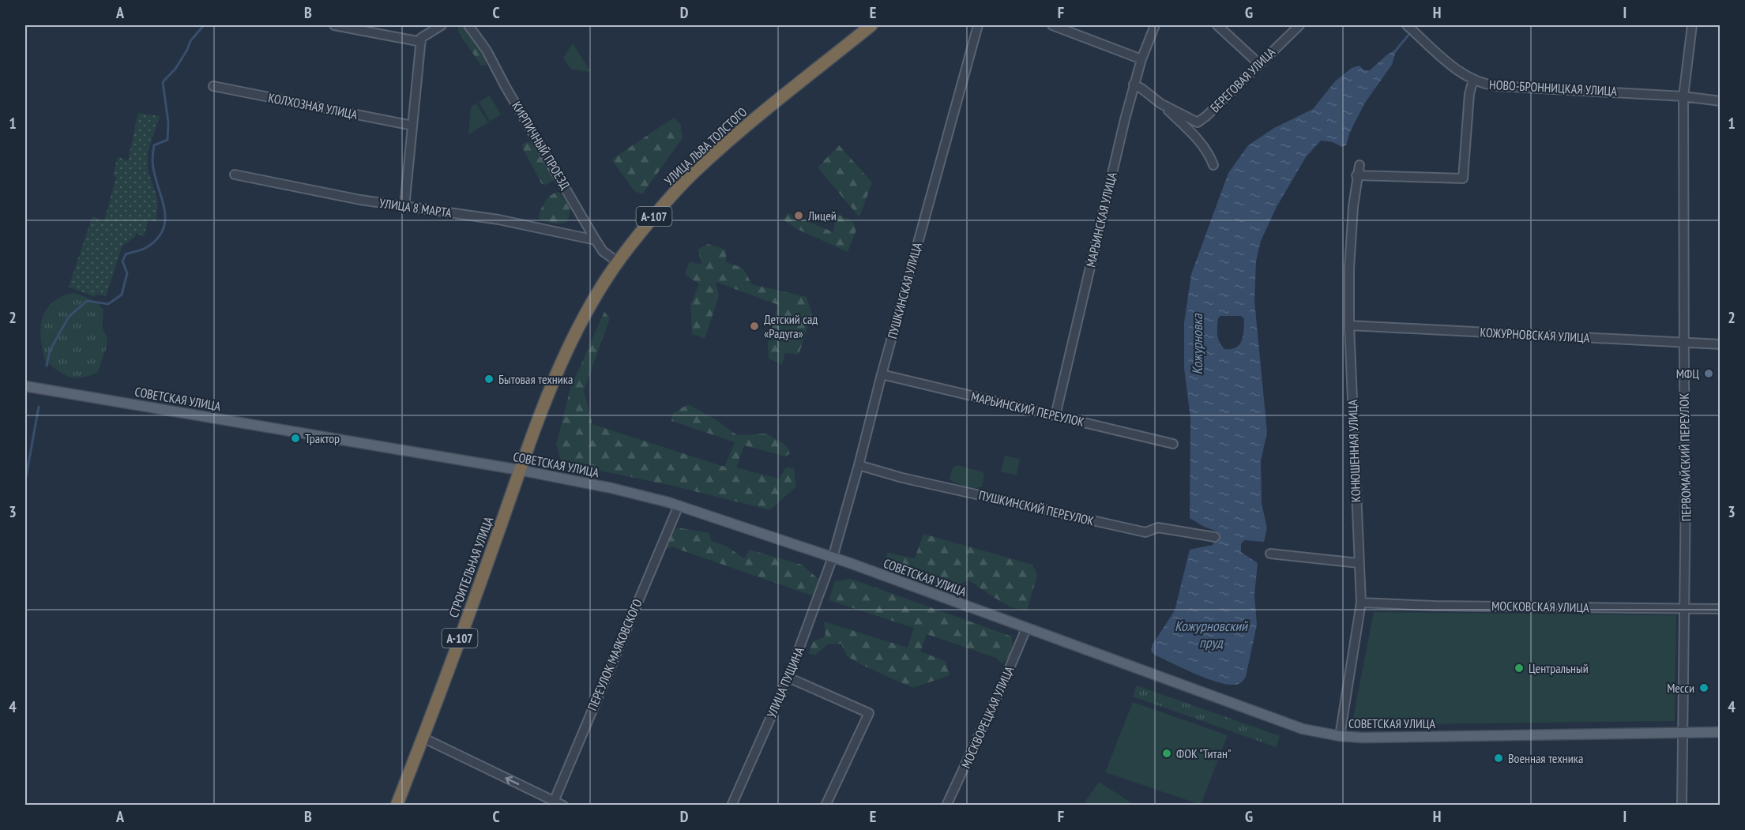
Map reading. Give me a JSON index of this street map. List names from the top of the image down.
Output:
{
  "streets": {
    "highway": ["УЛИЦА ЛЬВА ТОЛСТОГО", "А-107", "СТРОИТЕЛЬНАЯ УЛИЦА"],
    "main road": ["СОВЕТСКАЯ УЛИЦА"],
    "street": [
      "БЕРЕГОВАЯ УЛИЦА",
      "НОВО-БРОННИЦКАЯ УЛИЦА",
      "КОЛХОЗНАЯ УЛИЦА",
      "КИРПИЧНЫЙ ПРОЕЗД",
      "УЛИЦА 8 МАРТА",
      "МАРЬИНСКАЯ УЛИЦА",
      "ПУШКИНСКАЯ УЛИЦА",
      "КОЖУРНОВСКАЯ УЛИЦА",
      "МАРЬИНСКИЙ ПЕРЕУЛОК",
      "КОНЮШЕННАЯ УЛИЦА",
      "ПЕРВОМАЙСКИЙ ПЕРЕУЛОК",
      "ПУШКИНСКИЙ ПЕРЕУЛОК",
      "МОСКОВСКАЯ УЛИЦА",
      "ПЕРЕУЛОК МАЯКОВСКОГО",
      "УЛИЦА ПУЩИНА",
      "МОСКВОРЕЦКАЯ УЛИЦА"
    ]
  },
  "crossings": [
    ["БЕРЕГОВАЯ УЛИЦА", "МАРЬИНСКАЯ УЛИЦА"],
    ["НОВО-БРОННИЦКАЯ УЛИЦА", "ПЕРВОМАЙСКИЙ ПЕРЕУЛОК"],
    ["КИРПИЧНЫЙ ПРОЕЗД", "УЛИЦА ЛЬВА ТОЛСТОГО"],
    ["КИРПИЧНЫЙ ПРОЕЗД", "УЛИЦА 8 МАРТА"],
    ["УЛИЦА ЛЬВА ТОЛСТОГО", "СОВЕТСКАЯ УЛИЦА"],
    ["УЛИЦА ЛЬВА ТОЛСТОГО", "СТРОИТЕЛЬНАЯ УЛИЦА"],
    ["МАРЬИНСКАЯ УЛИЦА", "МАРЬИНСКИЙ ПЕРЕУЛОК"],
    ["ПУШКИНСКАЯ УЛИЦА", "СОВЕТСКАЯ УЛИЦА"],
    ["ПУШКИНСКАЯ УЛИЦА", "МАРЬИНСКИЙ ПЕРЕУЛОК"],
    ["ПУШКИНСКАЯ УЛИЦА", "ПУШКИНСКИЙ ПЕРЕУЛОК"],
    ["ПУШКИНСКАЯ УЛИЦА", "УЛИЦА ПУЩИНА"],
    ["КОЖУРНОВСКАЯ УЛИЦА", "КОНЮШЕННАЯ УЛИЦА"],
    ["КОЖУРНОВСКАЯ УЛИЦА", "ПЕРВОМАЙСКИЙ ПЕРЕУЛОК"],
    ["СОВЕТСКАЯ УЛИЦА", "КОНЮШЕННАЯ УЛИЦА"],
    ["СОВЕТСКАЯ УЛИЦА", "ПЕРВОМАЙСКИЙ ПЕРЕУЛОК"],
    ["СОВЕТСКАЯ УЛИЦА", "СТРОИТЕЛЬНАЯ УЛИЦА"],
    ["СОВЕТСКАЯ УЛИЦА", "ПЕРЕУЛОК МАЯКОВСКОГО"],
    ["СОВЕТСКАЯ УЛИЦА", "УЛИЦА ПУЩИНА"],
    ["СОВЕТСКАЯ УЛИЦА", "МОСКВОРЕЦКАЯ УЛИЦА"],
    ["КОНЮШЕННАЯ УЛИЦА", "МОСКОВСКАЯ УЛИЦА"],
    ["ПЕРВОМАЙСКИЙ ПЕРЕУЛОК", "МОСКОВСКАЯ УЛИЦА"]
  ],
  "water": ["Кожурновка", "Кожурновский пруд"],
  "places": [
    "Лицей",
    "Детский сад «Радуга»",
    "МФЦ",
    "Бытовая техника",
    "Трактор",
    "Центральный",
    "Месси",
    "ФОК \"Титан\"",
    "Военная техника"
  ],
  "grid": {
    "columns": [
      "A",
      "B",
      "C",
      "D",
      "E",
      "F",
      "G",
      "H",
      "I"
    ],
    "rows": [
      "1",
      "2",
      "3",
      "4"
    ]
  }
}
